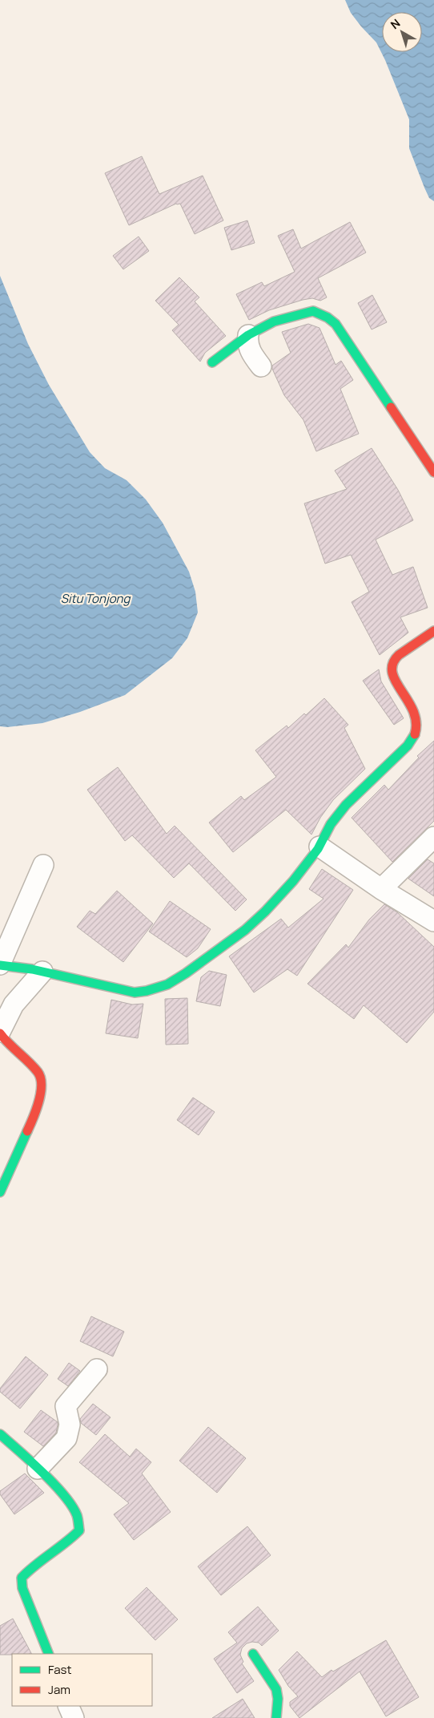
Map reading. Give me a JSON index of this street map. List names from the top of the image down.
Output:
{
  "water": ["Situ Tonjong"],
  "legend": ["Fast", "Jam"],
  "north": "top left"
}
